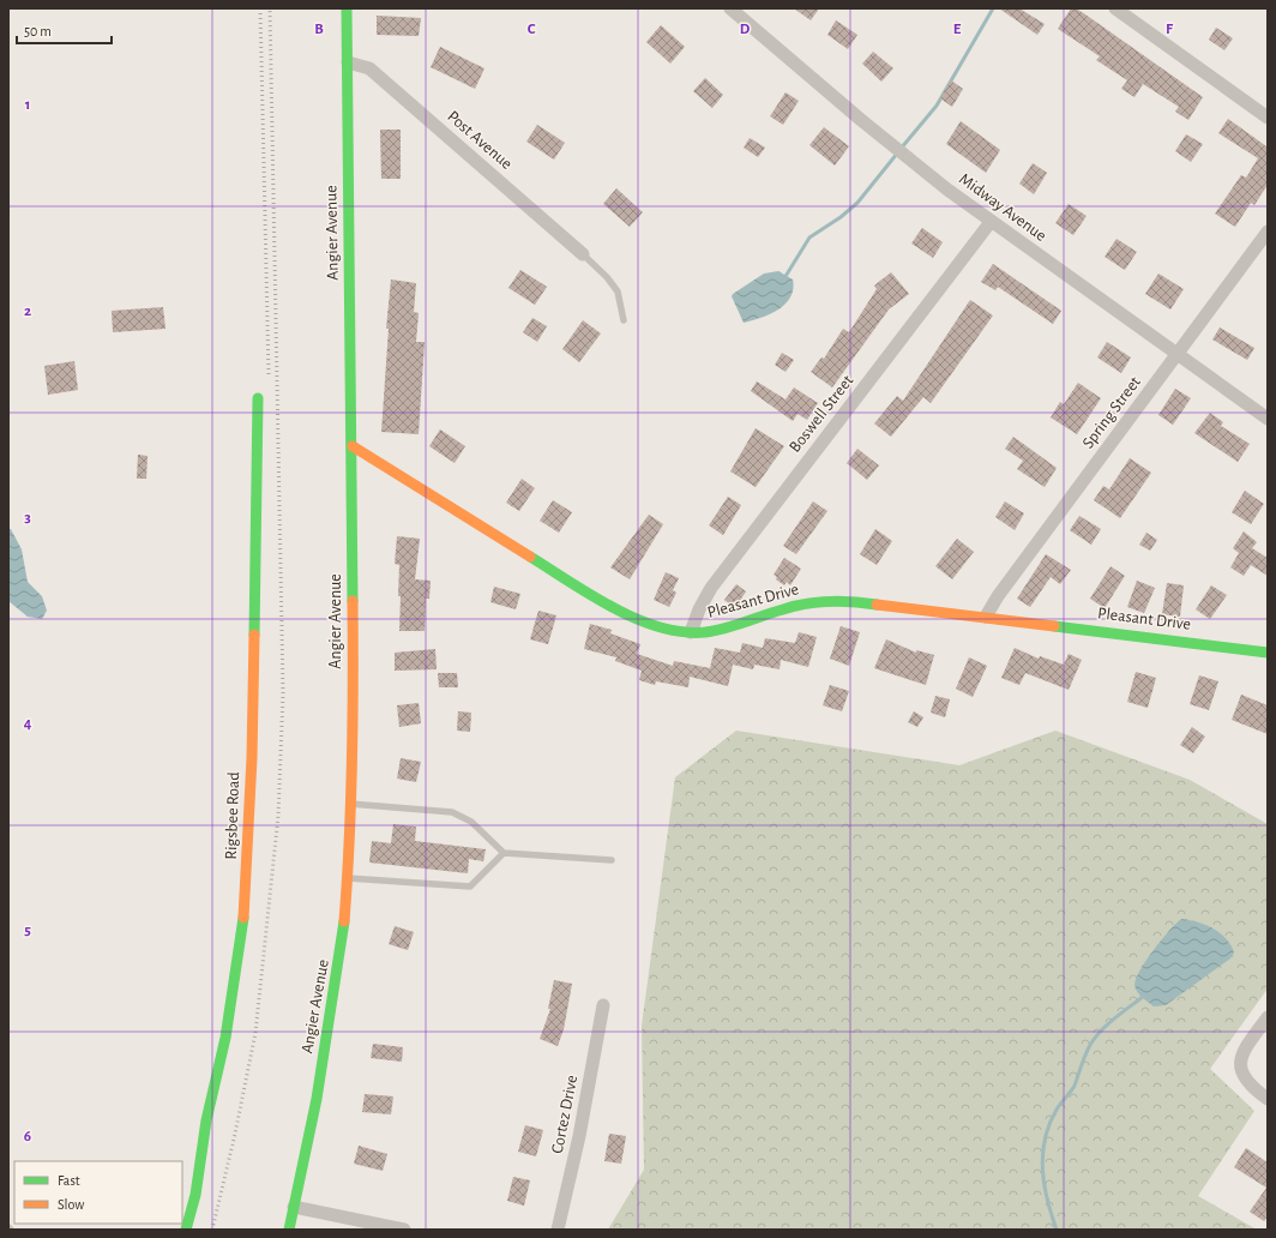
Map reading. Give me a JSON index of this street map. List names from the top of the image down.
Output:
{
  "streets": {
    "street": [
      "Post Avenue",
      "Midway Avenue",
      "Angier Avenue",
      "Spring Street",
      "Boswell Street",
      "Pleasant Drive",
      "Rigsbee Road",
      "Cortez Drive"
    ]
  },
  "crossings": [
    ["Post Avenue", "Angier Avenue"],
    ["Midway Avenue", "Spring Street"],
    ["Midway Avenue", "Boswell Street"],
    ["Angier Avenue", "Pleasant Drive"],
    ["Spring Street", "Pleasant Drive"],
    ["Boswell Street", "Pleasant Drive"]
  ],
  "legend": ["Fast", "Slow"],
  "scale_bar": "50 m",
  "grid": {
    "columns": [
      "B",
      "C",
      "D",
      "E",
      "F"
    ],
    "rows": [
      "1",
      "2",
      "3",
      "4",
      "5",
      "6"
    ]
  }
}
